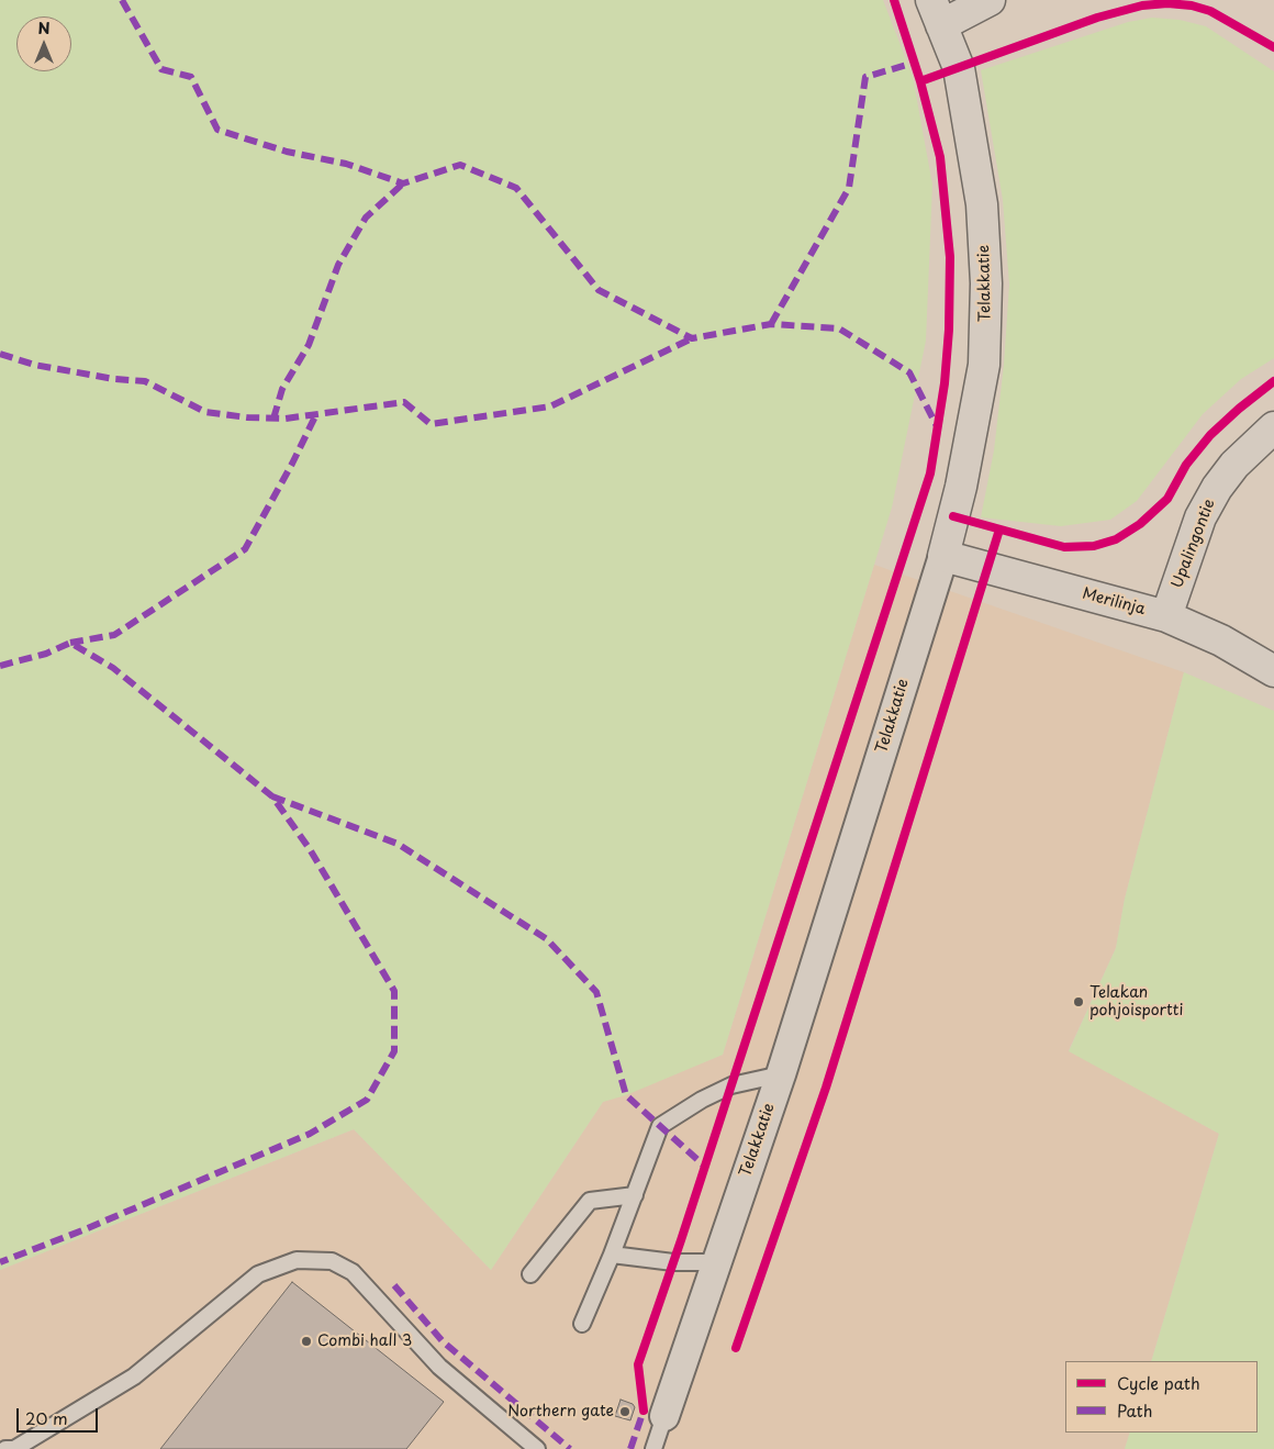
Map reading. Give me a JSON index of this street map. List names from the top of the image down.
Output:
{
  "streets": {
    "street": ["Telakkatie", "Upalingontie", "Merilinja"]
  },
  "crossings": [
    ["Telakkatie", "Merilinja"],
    ["Upalingontie", "Merilinja"]
  ],
  "places": ["Telakan pohjoisportti", "Combi hall 3", "Northern gate"],
  "legend": ["Cycle path", "Path"],
  "scale_bar": "20 m",
  "north": "top"
}
